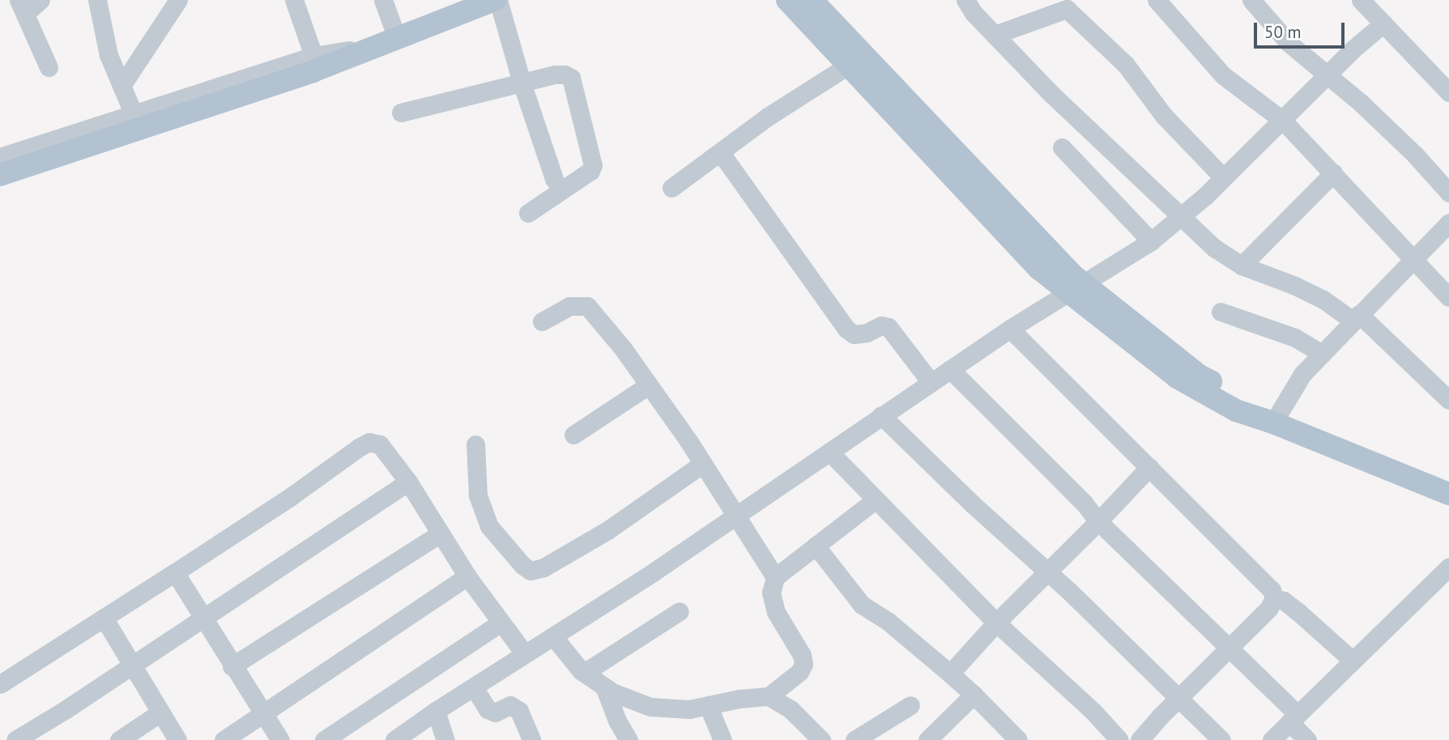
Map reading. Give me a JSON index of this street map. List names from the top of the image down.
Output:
{
  "scale_bar": "50 m"
}
